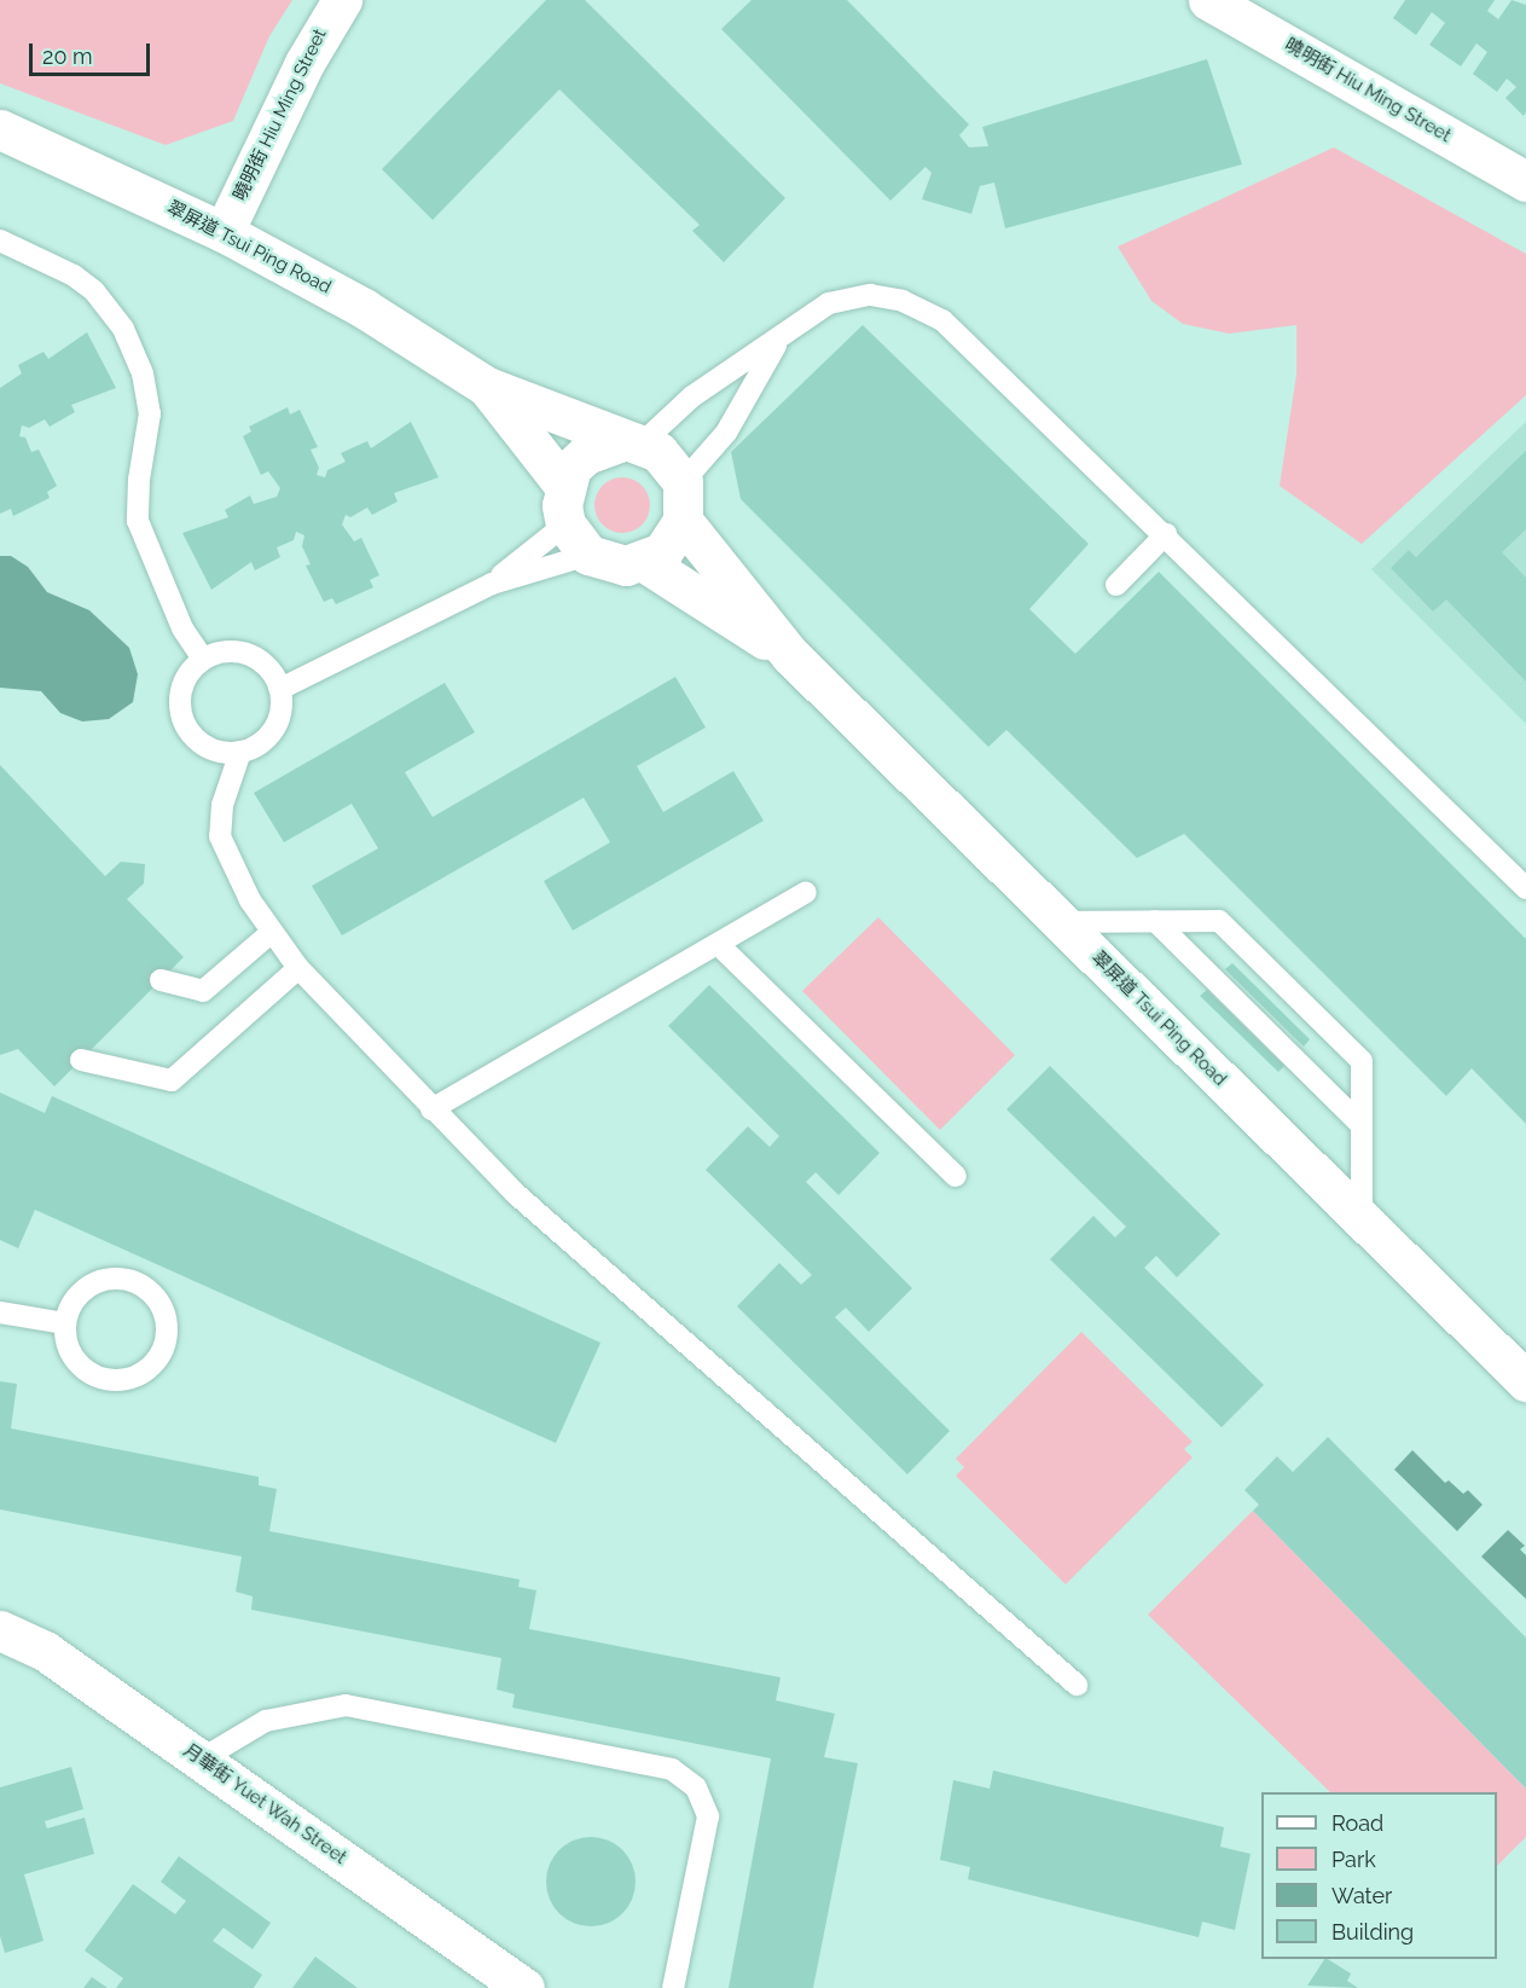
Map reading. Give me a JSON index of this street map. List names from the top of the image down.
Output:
{
  "streets": {
    "street": ["曉明街 Hiu Ming Street", "翠屏道 Tsui Ping Road", "月華街 Yuet Wah Street"]
  },
  "crossings": [
    ["曉明街 Hiu Ming Street", "翠屏道 Tsui Ping Road"]
  ],
  "legend": [
    "Road",
    "Park",
    "Water",
    "Building"
  ],
  "scale_bar": "20 m"
}
